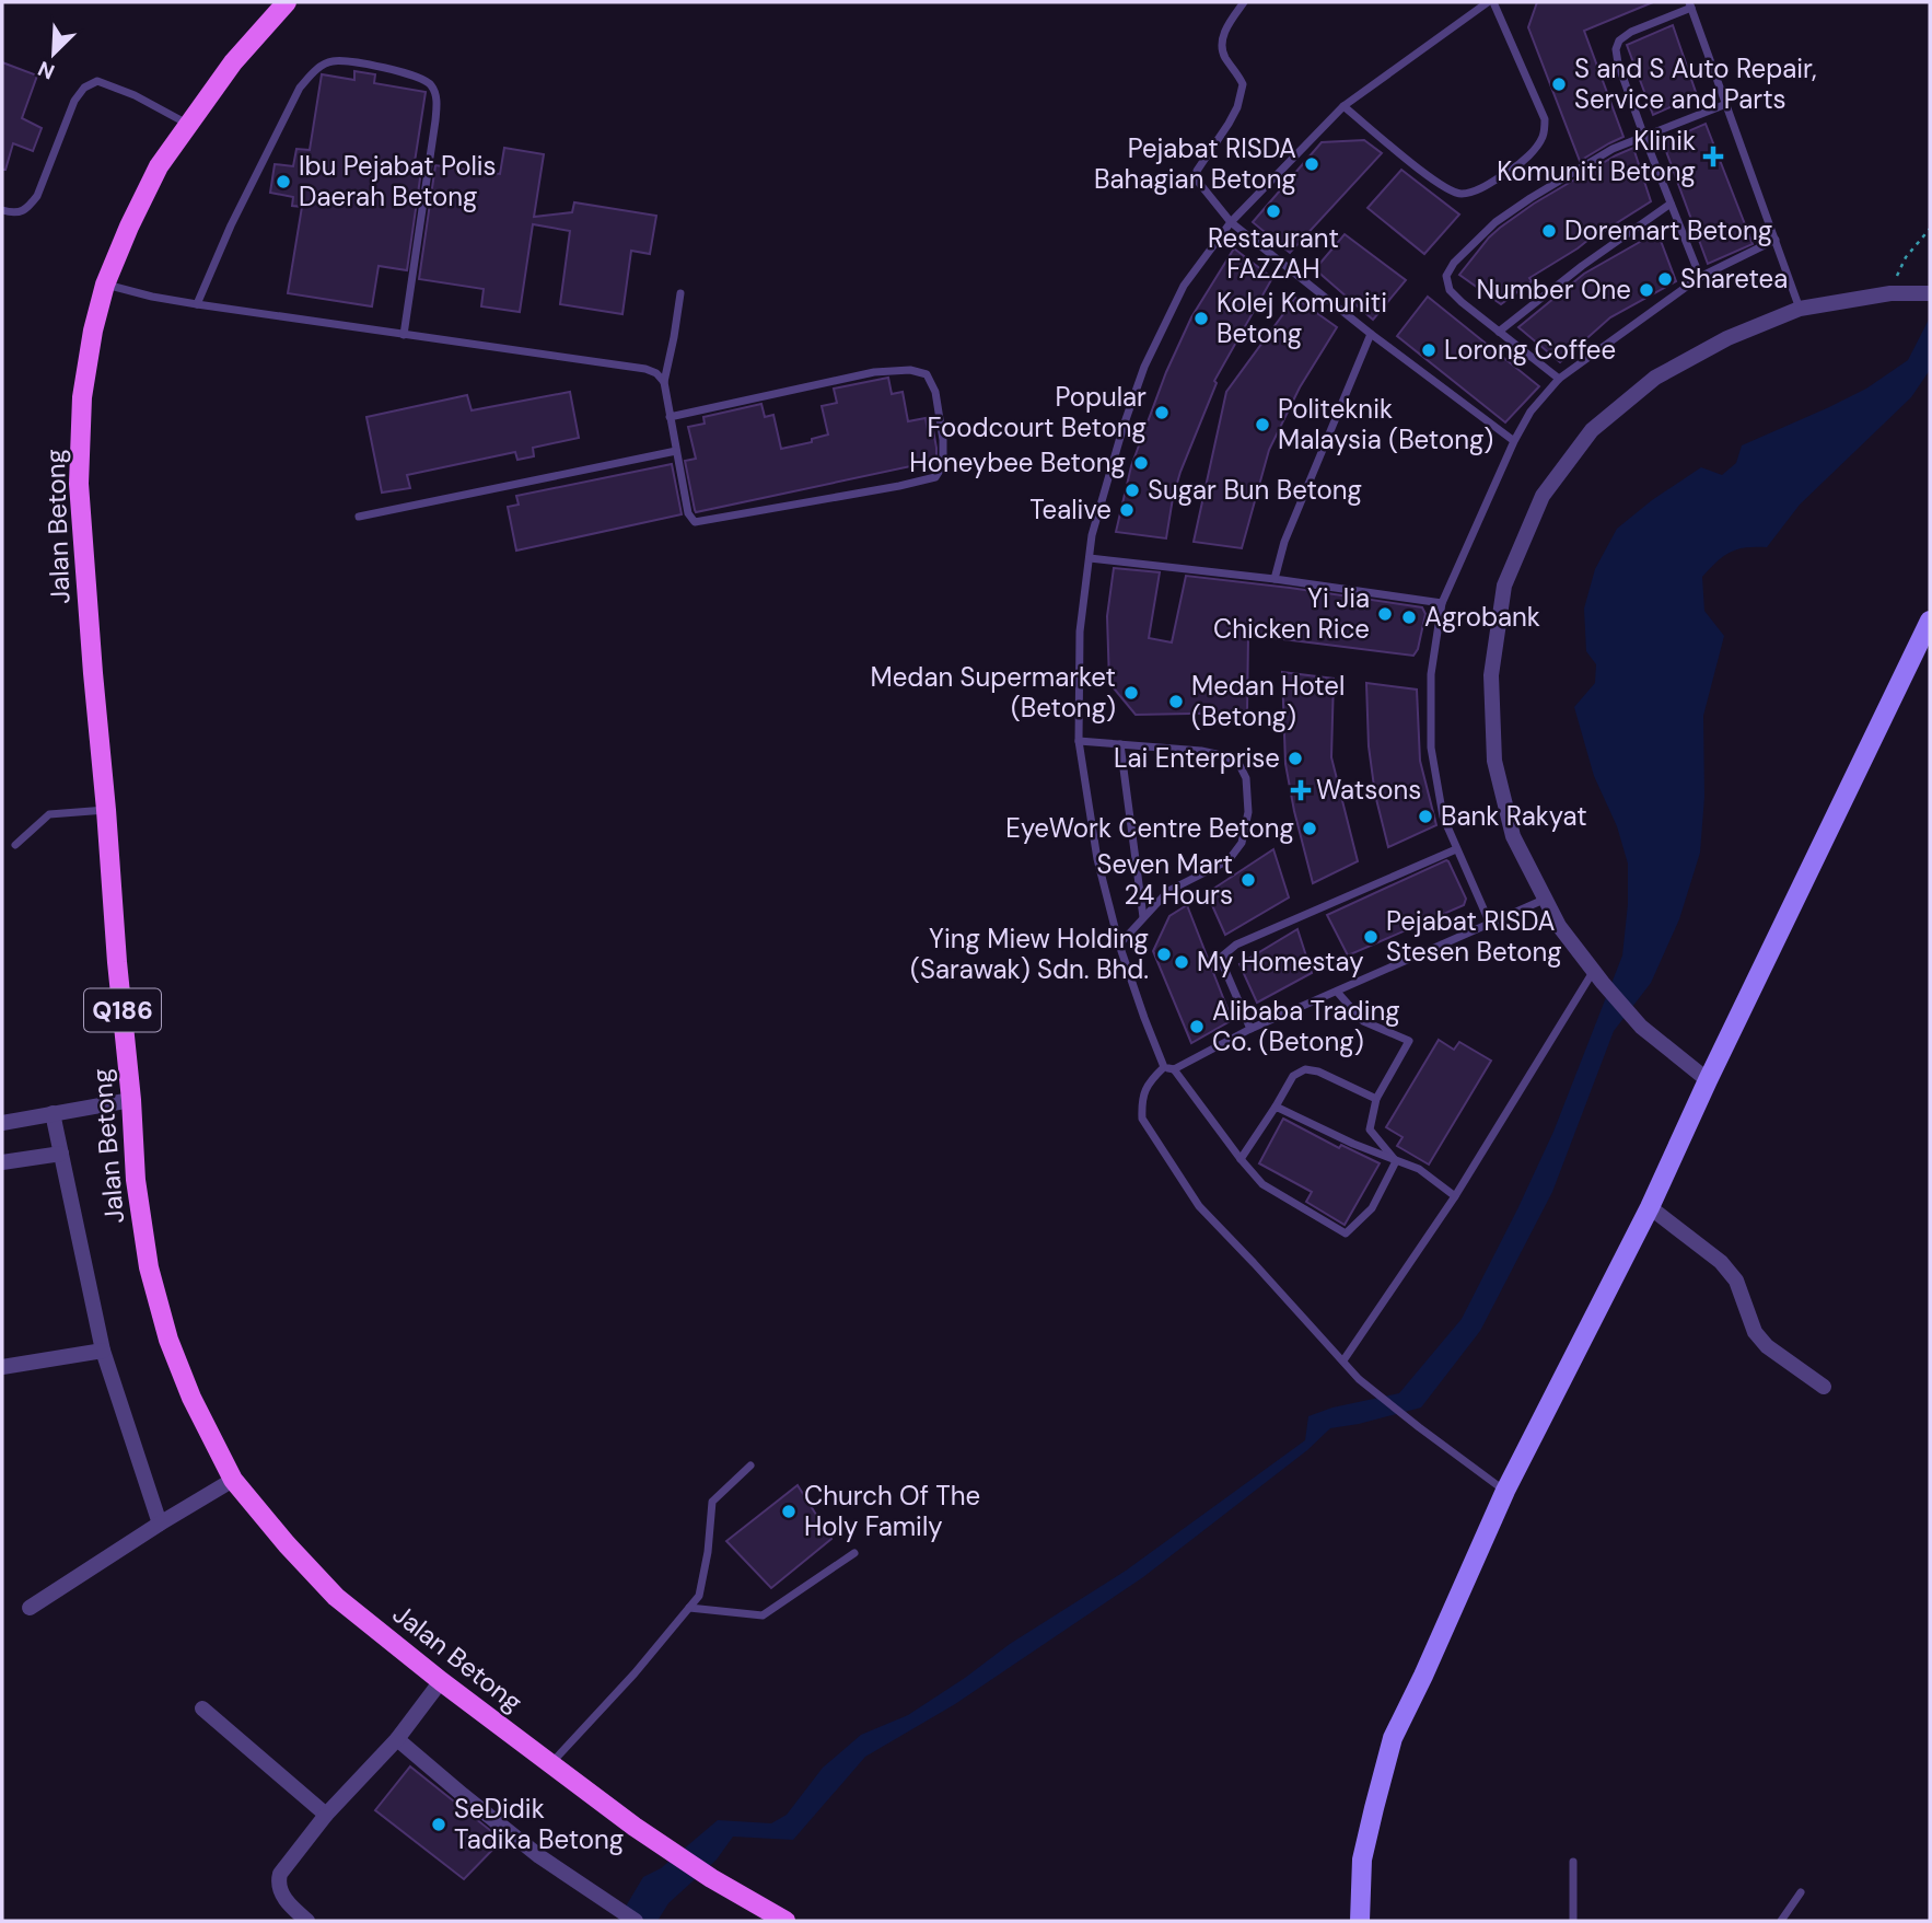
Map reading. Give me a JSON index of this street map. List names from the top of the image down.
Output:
{
  "streets": {
    "main road": ["Jalan Betong", "Q186"]
  },
  "places": {
    "other": [
      "S and S Auto Repair, Service and Parts",
      "Pejabat RISDA Bahagian Betong",
      "Ibu Pejabat Polis Daerah Betong",
      "Restaurant FAZZAH",
      "Doremart Betong",
      "Sharetea",
      "Number One",
      "Kolej Komuniti Betong",
      "Lorong Coffee",
      "Popular Foodcourt Betong",
      "Politeknik Malaysia (Betong)",
      "Honeybee Betong",
      "Sugar Bun Betong",
      "Tealive",
      "Yi Jia Chicken Rice",
      "Agrobank",
      "Medan Supermarket (Betong)",
      "Medan Hotel (Betong)",
      "Lai Enterprise",
      "Bank Rakyat",
      "EyeWork Centre Betong",
      "Seven Mart 24 Hours",
      "Pejabat RISDA Stesen Betong",
      "Ying Miew Holding (Sarawak) Sdn. Bhd.",
      "My Homestay",
      "Alibaba Trading Co. (Betong)",
      "Church Of The Holy Family",
      "SeDidik Tadika Betong"
    ],
    "health": ["Klinik Komuniti Betong", "Watsons"]
  },
  "north": "bottom left"
}
